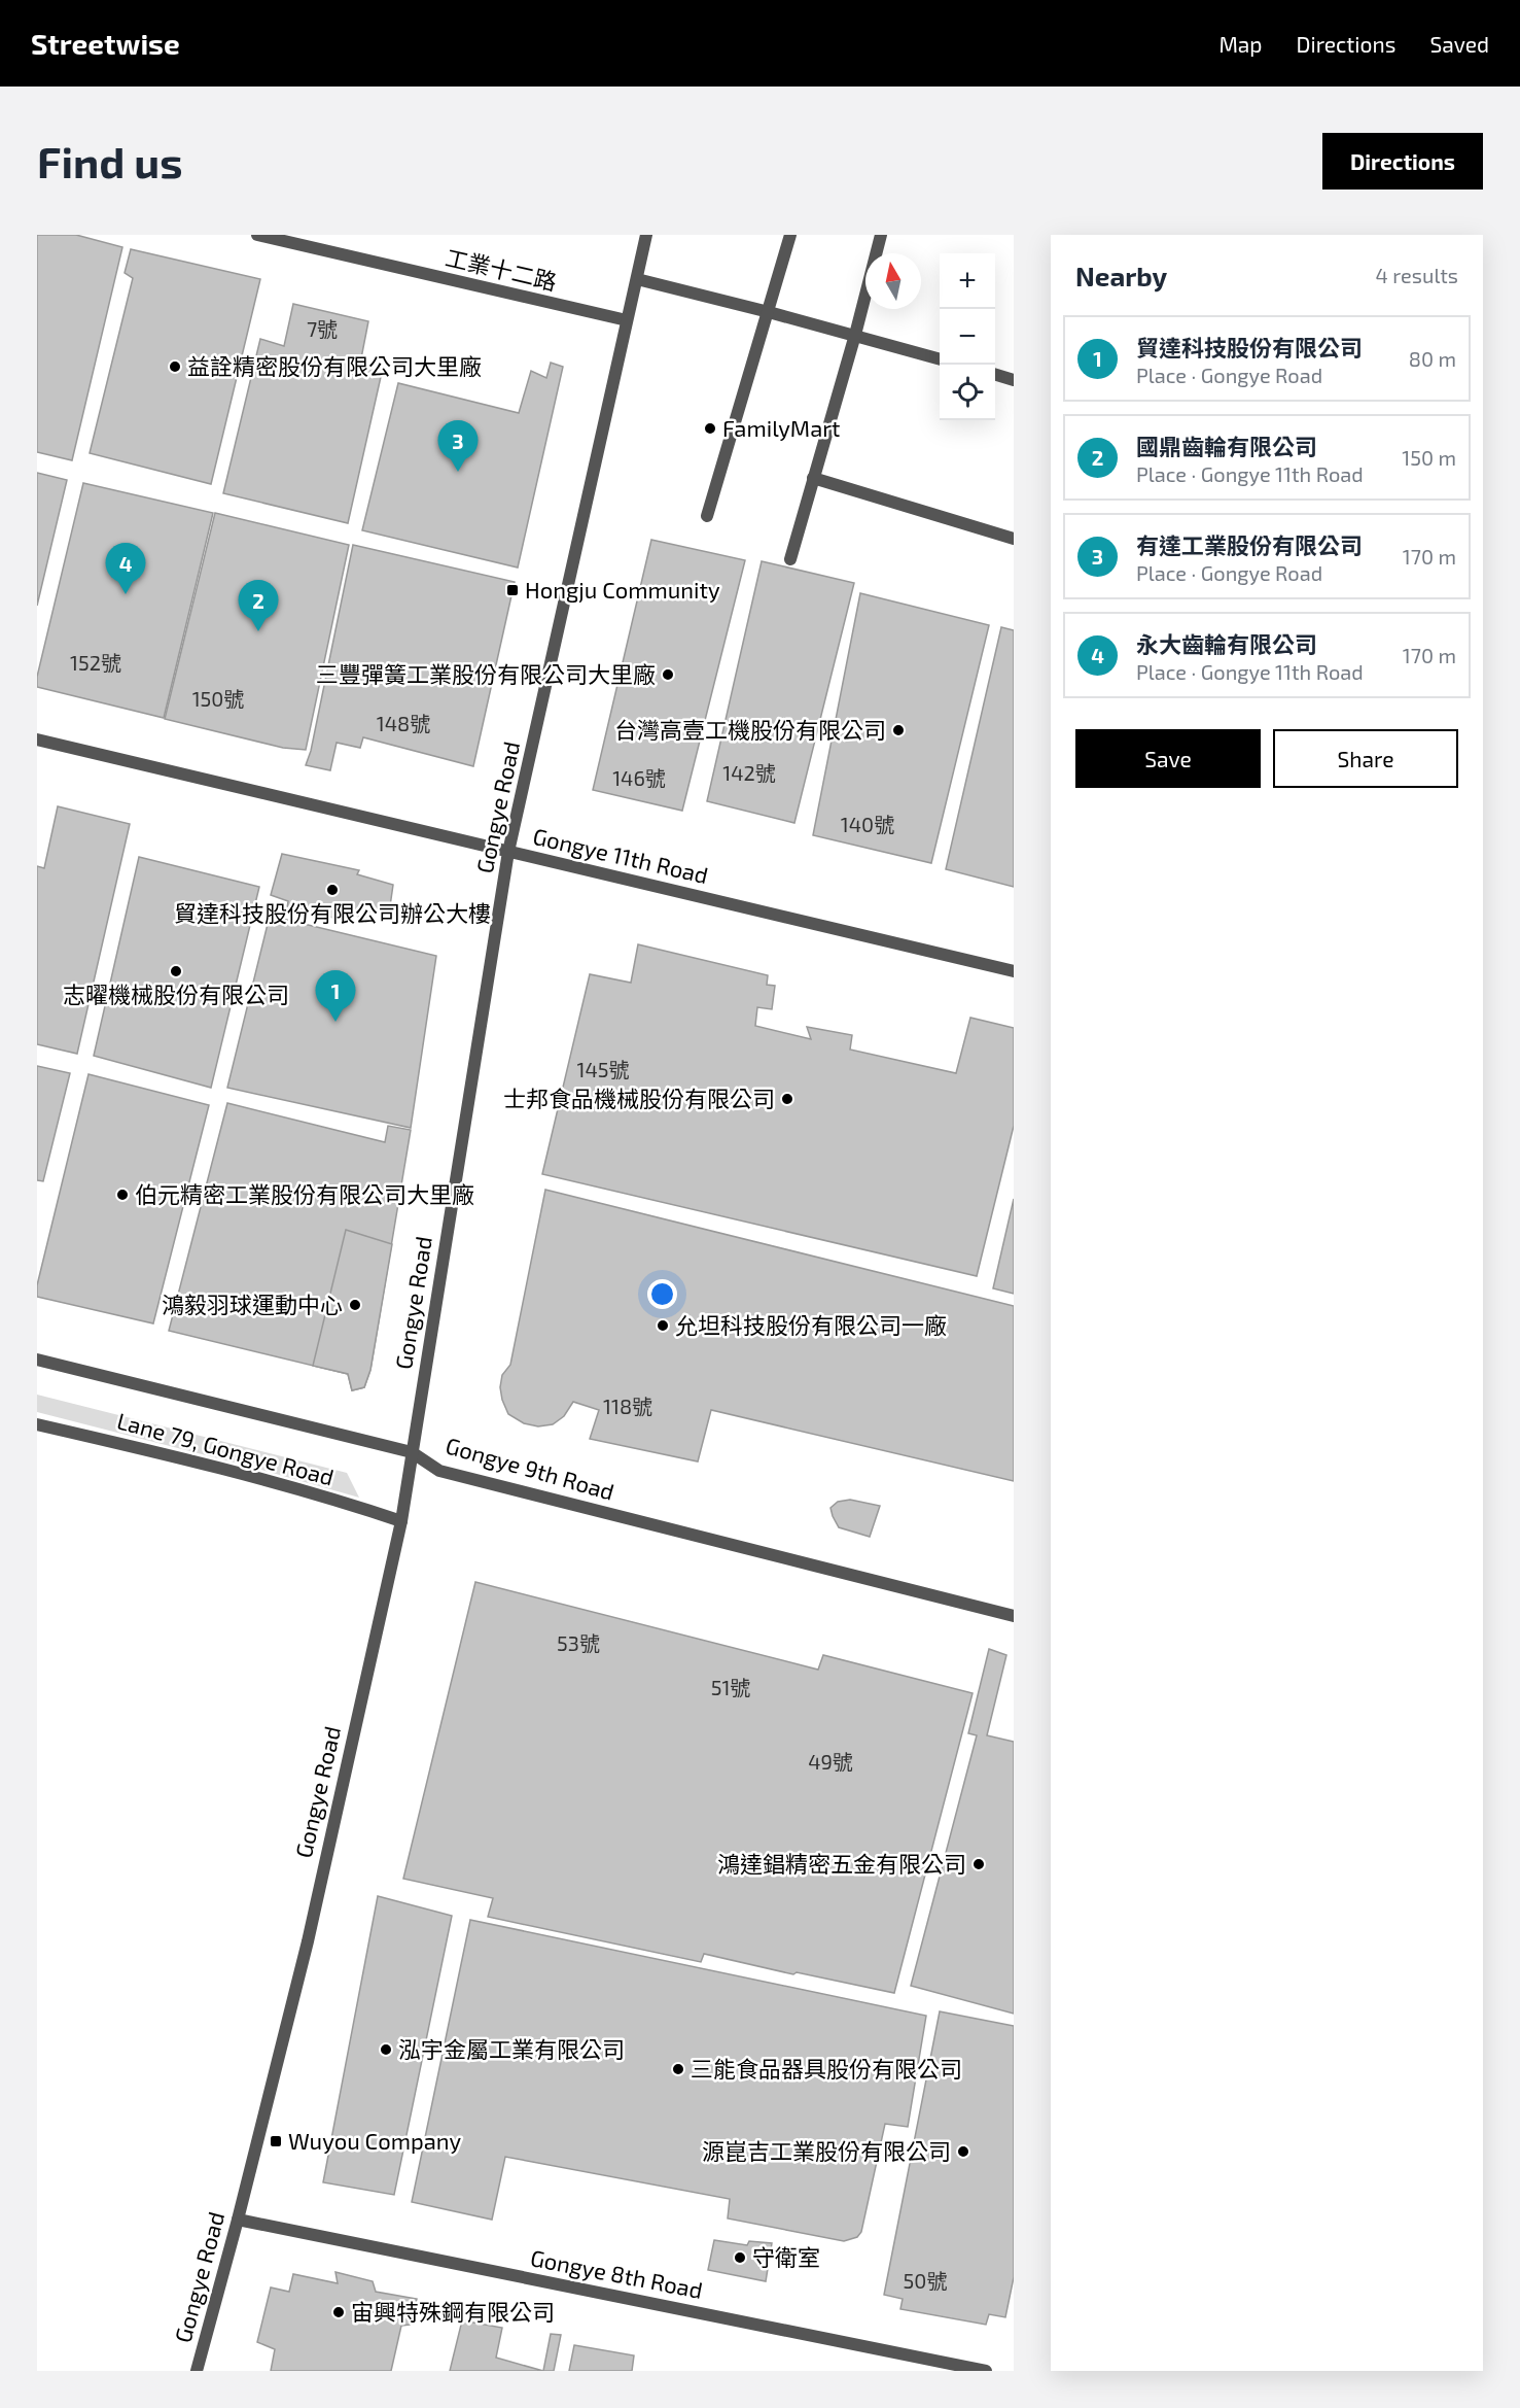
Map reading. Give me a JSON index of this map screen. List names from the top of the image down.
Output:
{
  "streets": {
    "street": [
      "工業十二路",
      "Gongye Road",
      "Gongye 11th Road",
      "Lane 79, Gongye Road",
      "Gongye 9th Road",
      "Gongye 8th Road"
    ]
  },
  "crossings": [
    ["工業十二路", "Gongye Road"],
    ["Gongye Road", "Gongye 11th Road"],
    ["Gongye Road", "Lane 79, Gongye Road"],
    ["Gongye Road", "Gongye 9th Road"],
    ["Gongye Road", "Gongye 8th Road"]
  ],
  "places": {
    "other": [
      "益詮精密股份有限公司大里廠",
      "FamilyMart",
      "三豐彈簧工業股份有限公司大里廠",
      "台灣高壹工機股份有限公司",
      "貿達科技股份有限公司辦公大樓",
      "志曜機械股份有限公司",
      "士邦食品機械股份有限公司",
      "伯元精密工業股份有限公司大里廠",
      "鴻毅羽球運動中心",
      "允坦科技股份有限公司一廠",
      "鴻達錩精密五金有限公司",
      "泓宇金屬工業有限公司",
      "三能食品器具股份有限公司",
      "源崑吉工業股份有限公司",
      "守衛室",
      "宙興特殊鋼有限公司"
    ],
    "transit": ["Hongju Community", "Wuyou Company"]
  },
  "house_numbers": [
    "7號",
    "152號",
    "150號",
    "148號",
    "142號",
    "146號",
    "140號",
    "145號",
    "118號",
    "53號",
    "51號",
    "49號",
    "50號"
  ],
  "north": "top",
  "page": {
    "header": "Streetwise",
    "nav": ["Map", "Directions", "Saved"],
    "buttons": [
      "Directions",
      ["Save", "Share"]
    ],
    "title": "Find us",
    "heading": ["Nearby", "4 results"],
    "map_buttons": ["+", "−"],
    "list": [
      {
        "mark": "1",
        "name": "貿達科技股份有限公司",
        "note": "Place · Gongye Road",
        "value": "80 m"
      },
      {
        "mark": "2",
        "name": "國鼎齒輪有限公司",
        "note": "Place · Gongye 11th Road",
        "value": "150 m"
      },
      {
        "mark": "3",
        "name": "有達工業股份有限公司",
        "note": "Place · Gongye Road",
        "value": "170 m"
      },
      {
        "mark": "4",
        "name": "永大齒輪有限公司",
        "note": "Place · Gongye 11th Road",
        "value": "170 m"
      }
    ],
    "pins": [
      "3",
      "4",
      "2",
      "1"
    ]
  }
}
